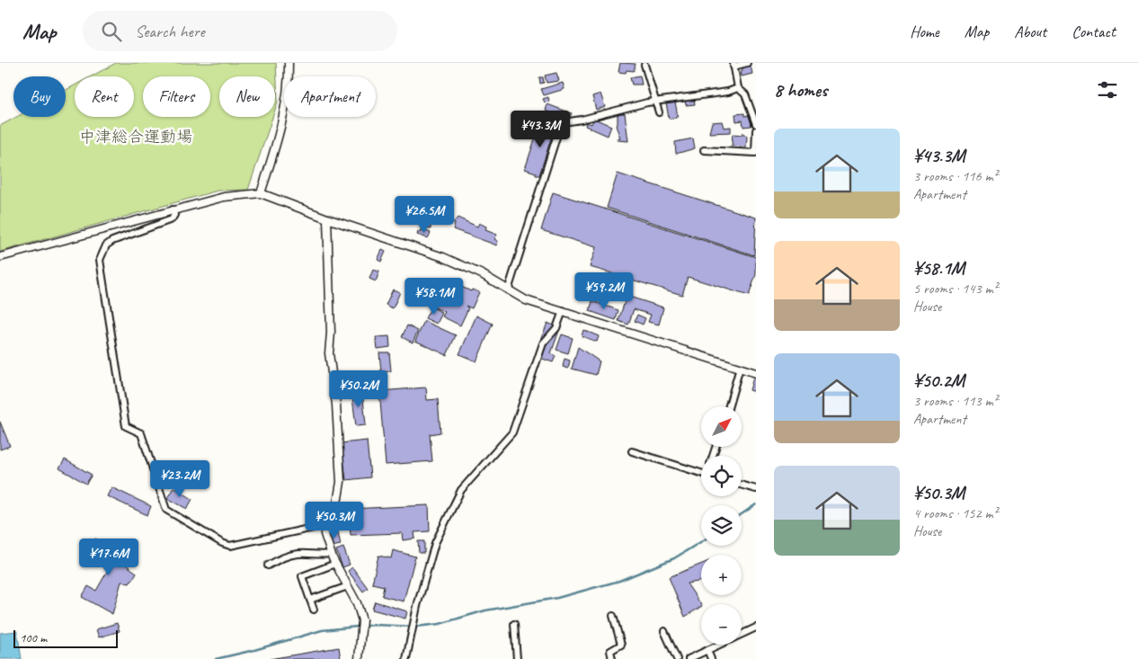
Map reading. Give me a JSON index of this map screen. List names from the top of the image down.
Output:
{
  "parks": ["中津総合運動場"],
  "scale_bar": "100 m",
  "north": "top right",
  "page": {
    "header": "Map",
    "search": "Search here",
    "nav": [
      "Home",
      "Map",
      "About",
      "Contact"
    ],
    "heading": "8 homes",
    "chip": [
      "Buy",
      "Rent",
      "Filters",
      "New",
      "Apartment"
    ],
    "price": [
      "¥43.3M",
      "¥26.5M",
      "¥59.2M",
      "¥58.1M",
      "¥50.2M",
      "¥23.2M",
      "¥50.3M",
      "¥17.6M"
    ],
    "list": [
      {
        "name": "¥43.3M",
        "note": "3 rooms · 116 m² · Apartment"
      },
      {
        "name": "¥58.1M",
        "note": "5 rooms · 143 m² · House"
      },
      {
        "name": "¥50.2M",
        "note": "3 rooms · 113 m² · Apartment"
      },
      {
        "name": "¥50.3M",
        "note": "4 rooms · 152 m² · House"
      }
    ],
    "map_buttons": ["+", "−"],
    "scale": "100 m"
  }
}
